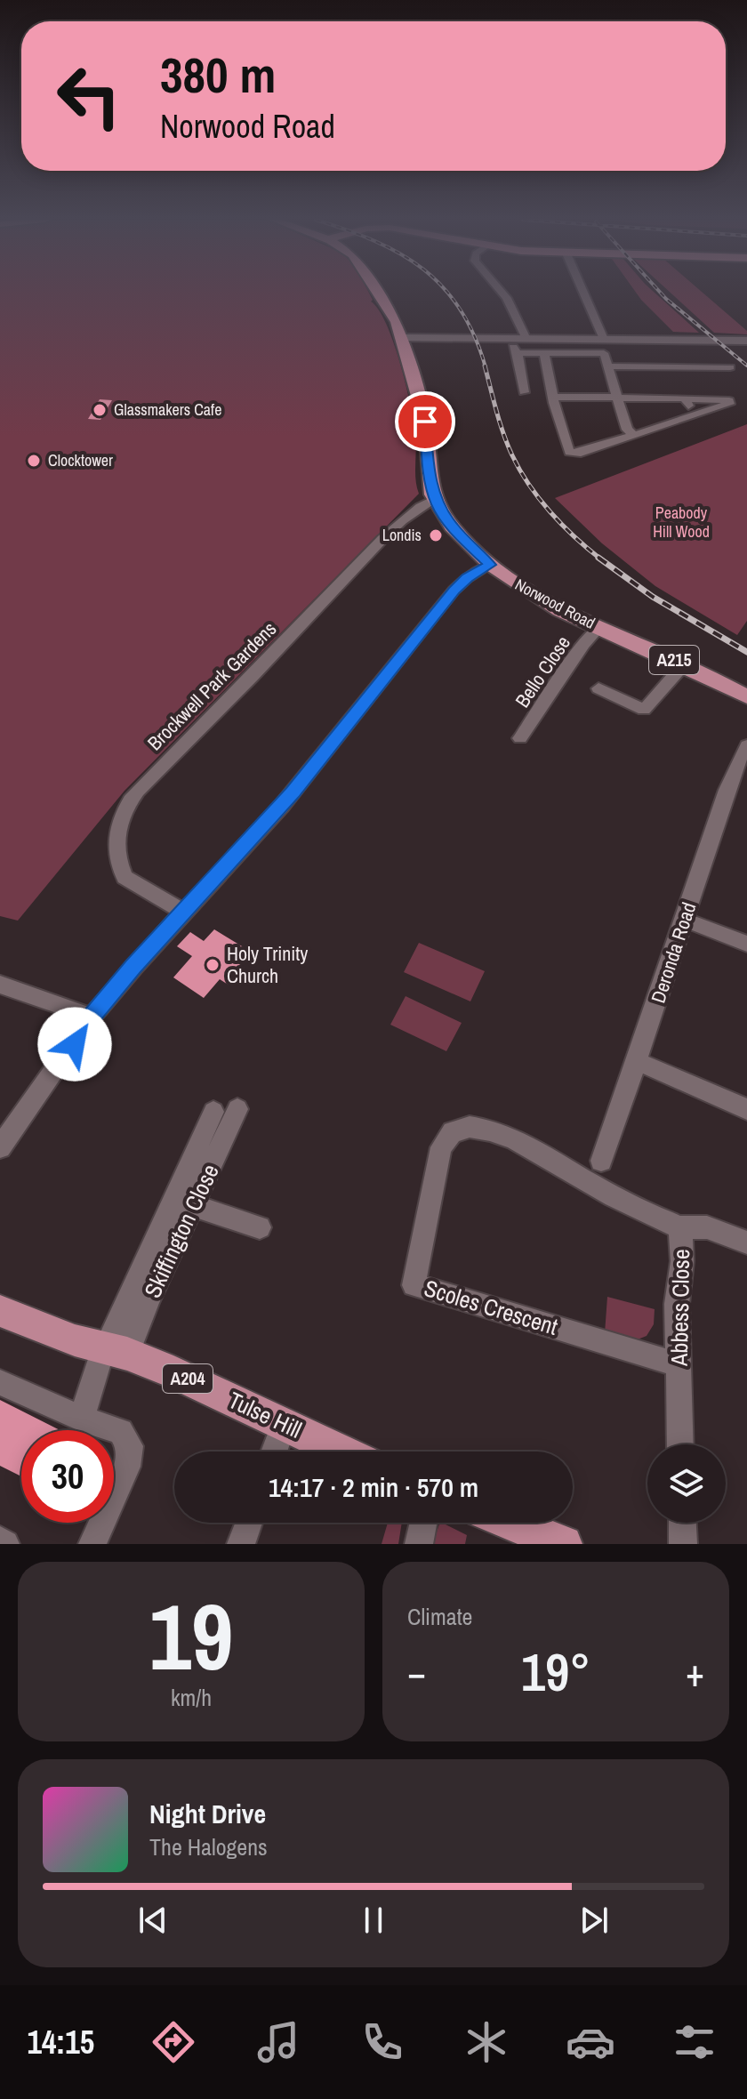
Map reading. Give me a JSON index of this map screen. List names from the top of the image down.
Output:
{
  "streets": {
    "main road": [
      "Norwood Road",
      "A215",
      "A204",
      "Tulse Hill"
    ],
    "street": [
      "Bello Close",
      "Brockwell Park Gardens",
      "Deronda Road",
      "Skiffington Close",
      "Scoles Crescent",
      "Abbess Close"
    ]
  },
  "crossings": [
    ["Norwood Road", "Bello Close"],
    ["Norwood Road", "Brockwell Park Gardens"],
    ["Skiffington Close", "Tulse Hill"],
    ["Scoles Crescent", "Abbess Close"]
  ],
  "parks": ["Peabody Hill Wood"],
  "places": [
    "Glassmakers Cafe",
    "Clocktower",
    "Londis",
    "Holy Trinity Church"
  ],
  "page": {
    "turn": ["380 m", "Norwood Road"],
    "limit": "30",
    "trip": "14:17 · 2 min · 570 m",
    "tile": [
      ["19", "km/h"],
      "Climate"
    ],
    "heat": ["−", "19°", "+"],
    "song": ["Night Drive", "The Halogens"],
    "tabs": "14:15"
  }
}
